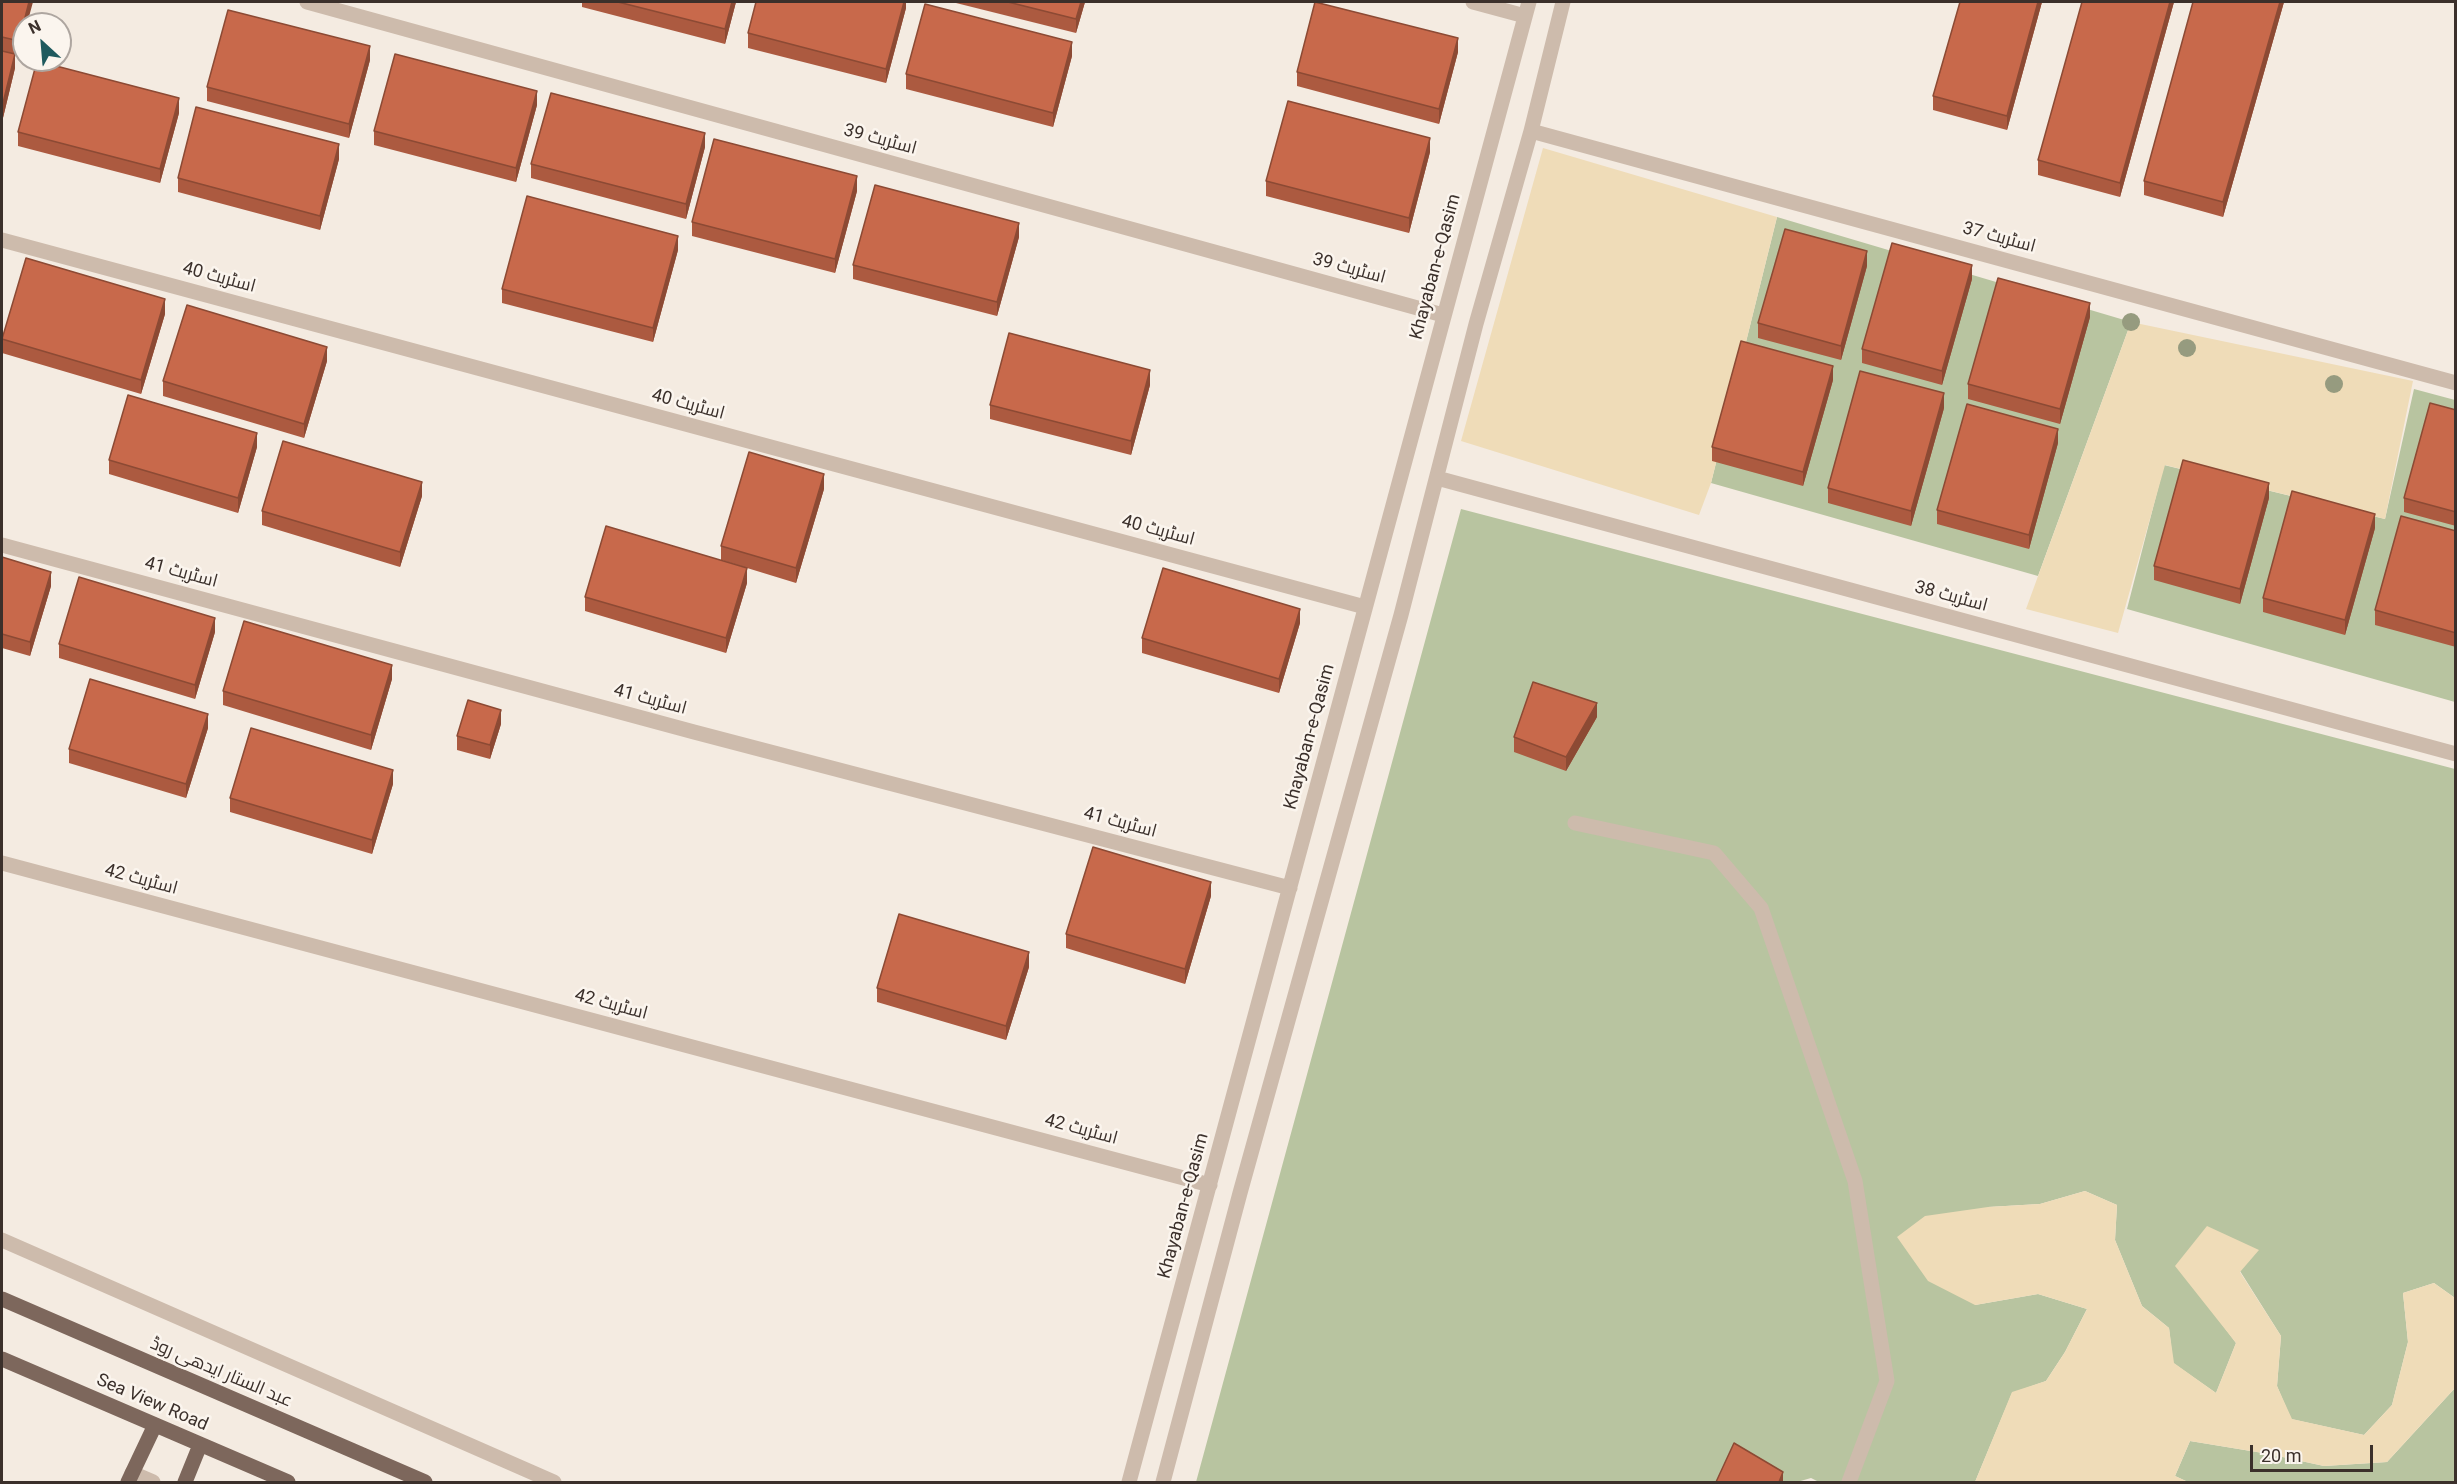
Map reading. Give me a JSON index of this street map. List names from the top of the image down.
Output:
{
  "streets": {
    "main road": ["عبد الستار ایدھی روڈ", "Sea View Road"],
    "street": [
      "اسٹریٹ 39",
      "اسٹریٹ 37",
      "Khayaban-e-Qasim",
      "اسٹریٹ 40",
      "اسٹریٹ 41",
      "اسٹریٹ 38",
      "اسٹریٹ 42"
    ]
  },
  "crossings": [
    ["اسٹریٹ 39", "Khayaban-e-Qasim"],
    ["Khayaban-e-Qasim", "اسٹریٹ 40"],
    ["Khayaban-e-Qasim", "اسٹریٹ 41"],
    ["Khayaban-e-Qasim", "اسٹریٹ 42"]
  ],
  "scale_bar": "20 m",
  "north": "top left"
}
